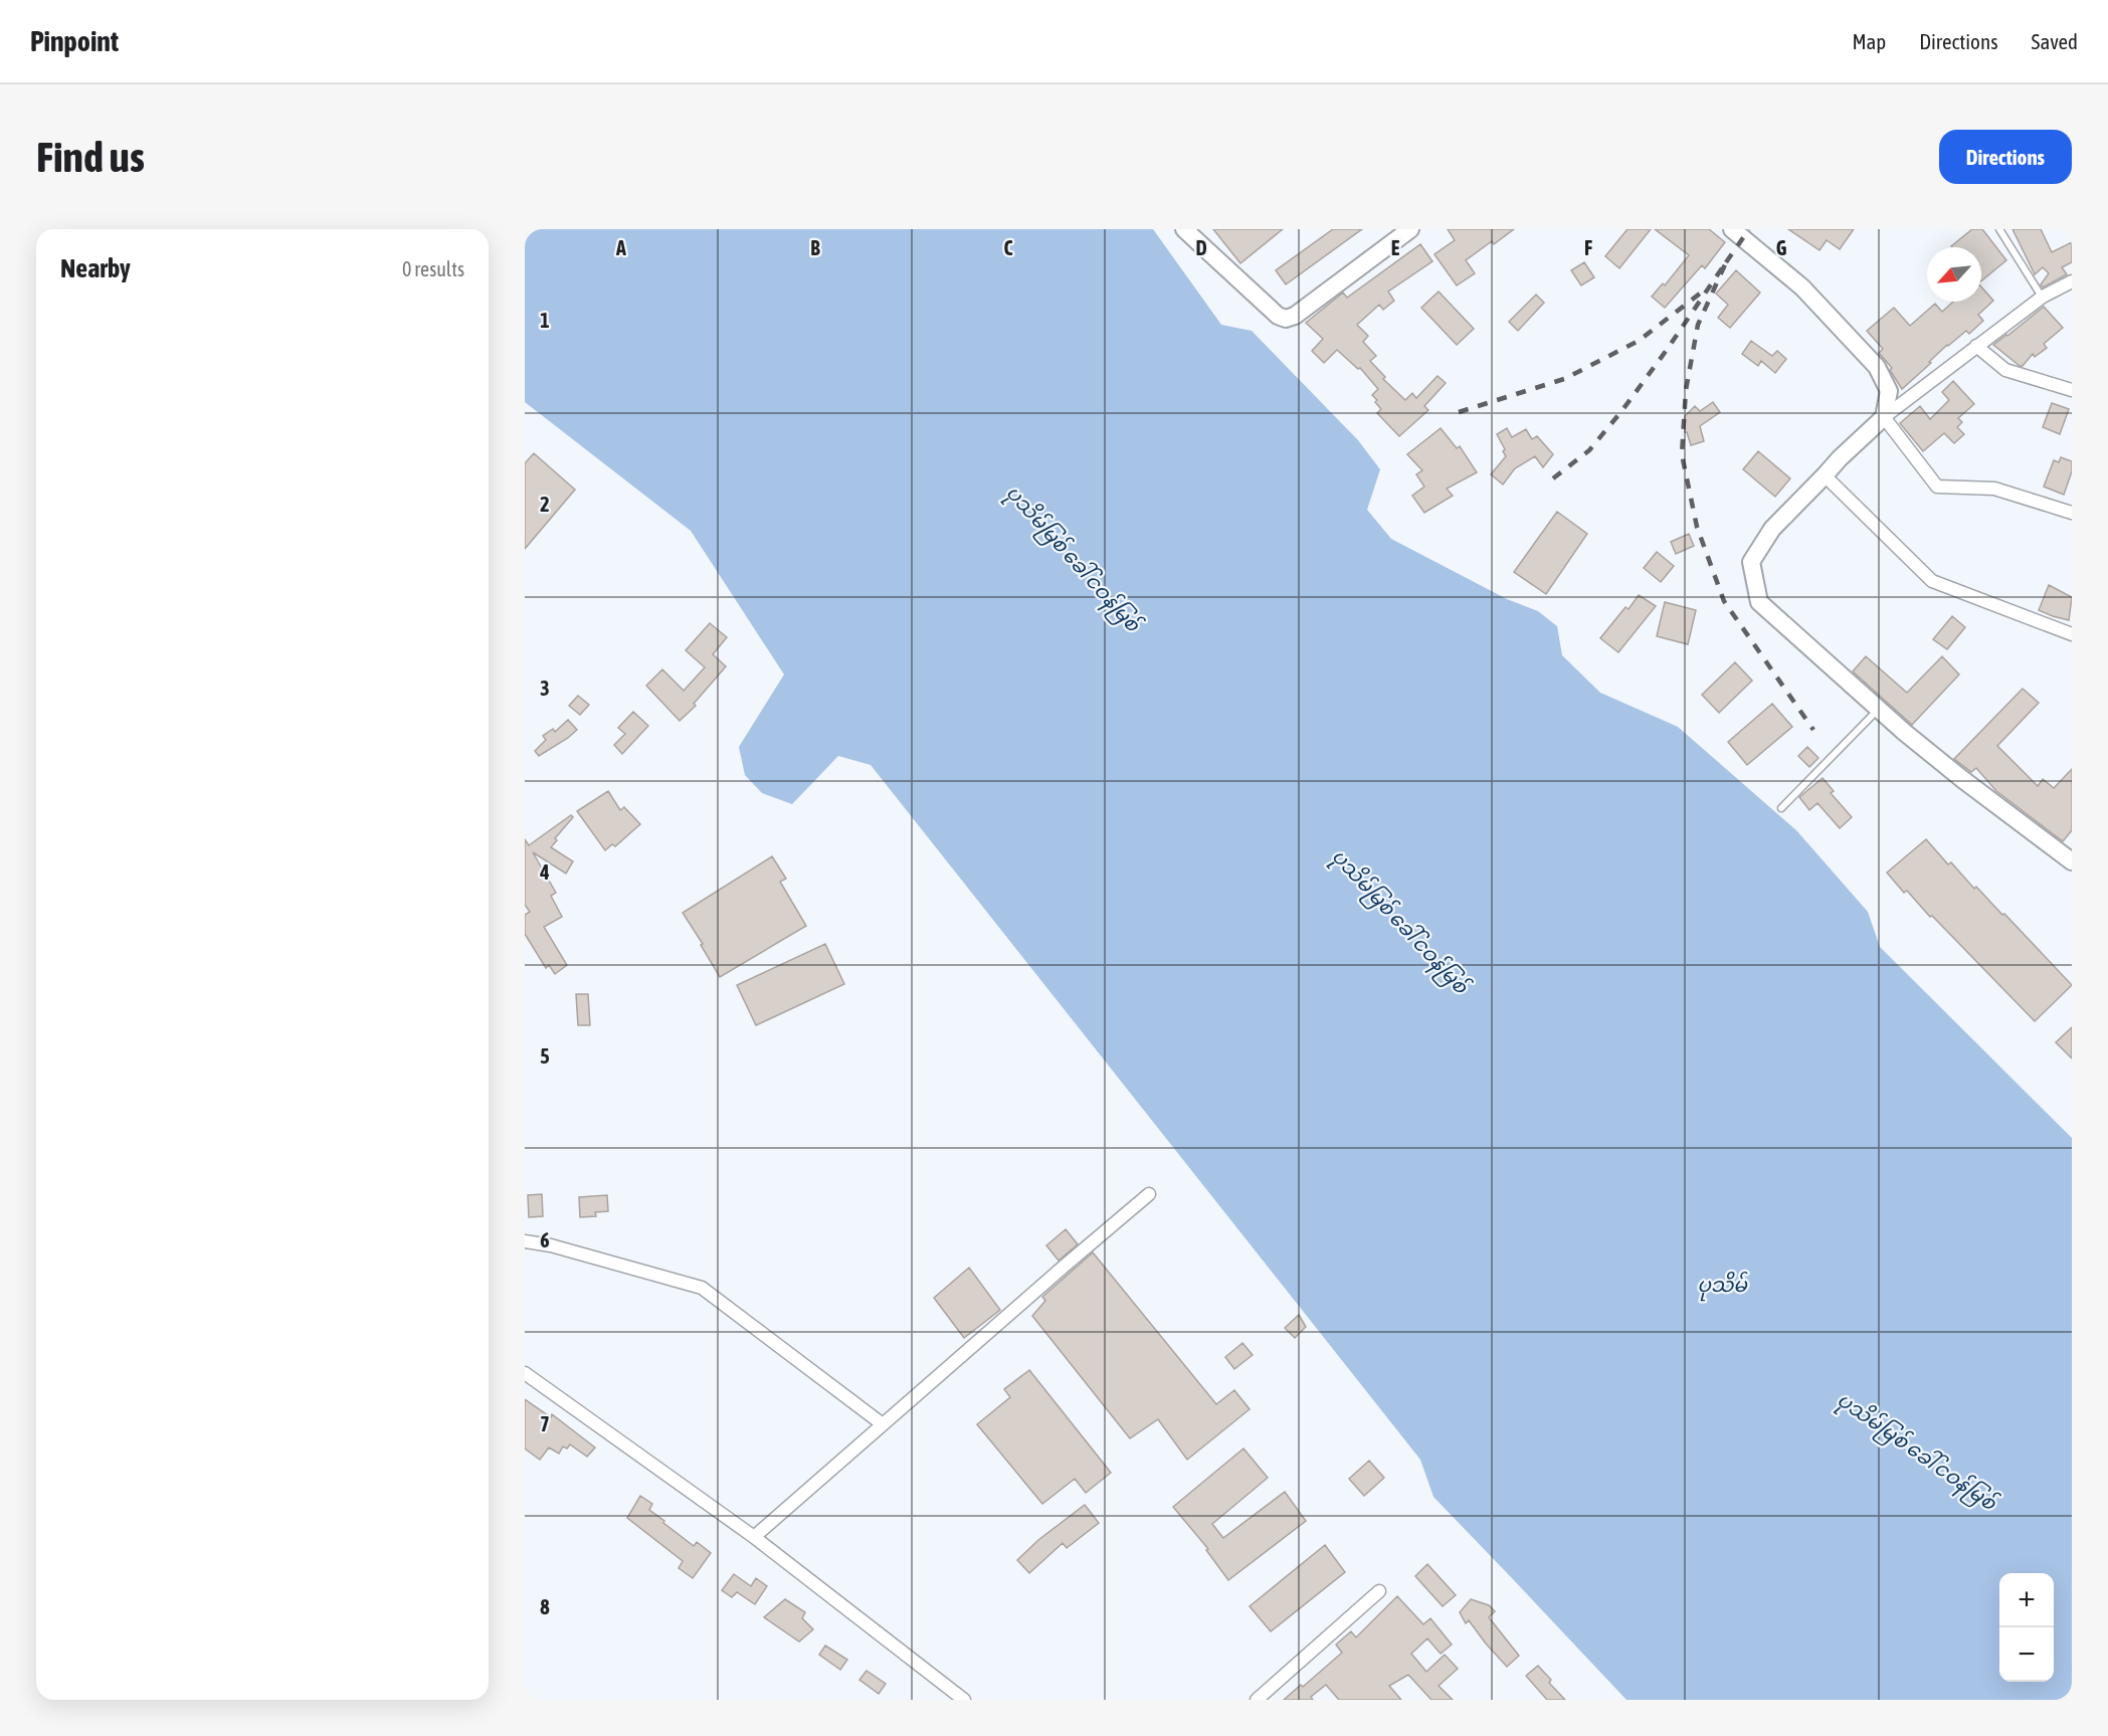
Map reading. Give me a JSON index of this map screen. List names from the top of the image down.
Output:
{
  "water": ["ပုသိမ်မြစ် ခေါ် ငဝန်မြစ်", "ပုသိမ်"],
  "north": "bottom left",
  "page": {
    "header": "Pinpoint",
    "nav": ["Map", "Directions", "Saved"],
    "buttons": "Directions",
    "title": "Find us",
    "heading": ["Nearby", "0 results"],
    "map_buttons": ["+", "−"]
  },
  "grid": {
    "columns": [
      "A",
      "B",
      "C",
      "D",
      "E",
      "F",
      "G"
    ],
    "rows": [
      "1",
      "2",
      "3",
      "4",
      "5",
      "6",
      "7",
      "8"
    ]
  }
}
